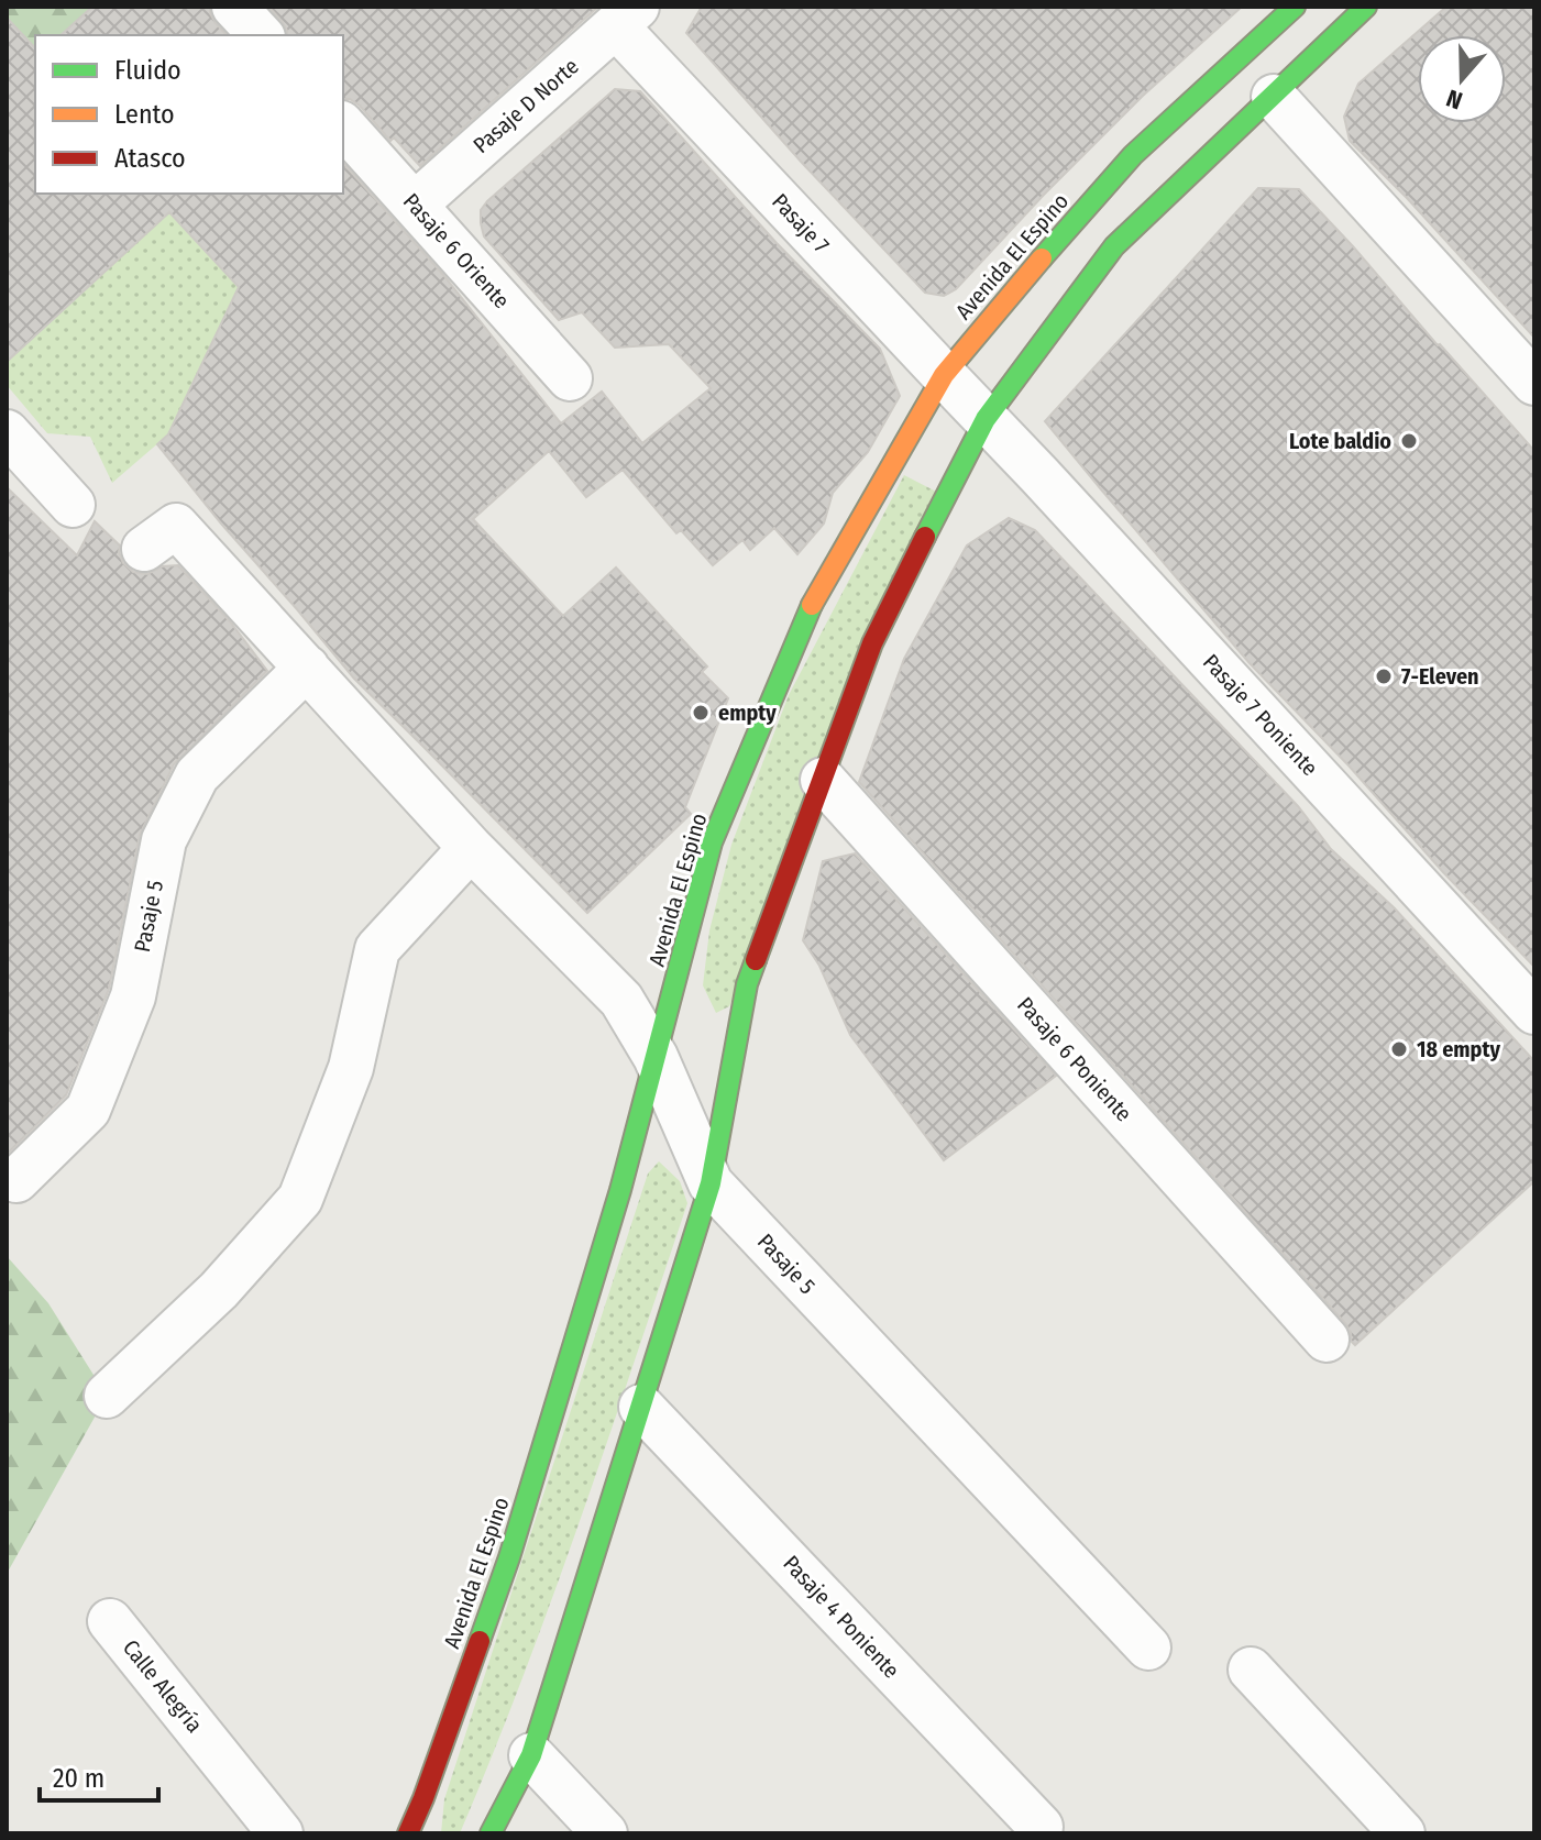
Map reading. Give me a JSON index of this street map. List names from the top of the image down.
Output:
{
  "streets": {
    "main road": ["Avenida El Espino"],
    "street": [
      "Pasaje D Norte",
      "Pasaje 7",
      "Pasaje 6 Oriente",
      "Pasaje 7 Poniente",
      "Pasaje 5",
      "Pasaje 6 Poniente",
      "Pasaje 4 Poniente",
      "Calle Alegría"
    ]
  },
  "crossings": [
    ["Pasaje D Norte", "Pasaje 7"],
    ["Pasaje D Norte", "Pasaje 6 Oriente"],
    ["Pasaje 7", "Avenida El Espino"],
    ["Pasaje 7", "Pasaje 7 Poniente"],
    ["Avenida El Espino", "Pasaje 5"]
  ],
  "places": [
    "Lote baldio",
    "7-Eleven",
    "empty",
    "18 empty"
  ],
  "legend": ["Fluido", "Lento", "Atasco"],
  "scale_bar": "20 m",
  "north": "bottom"
}
